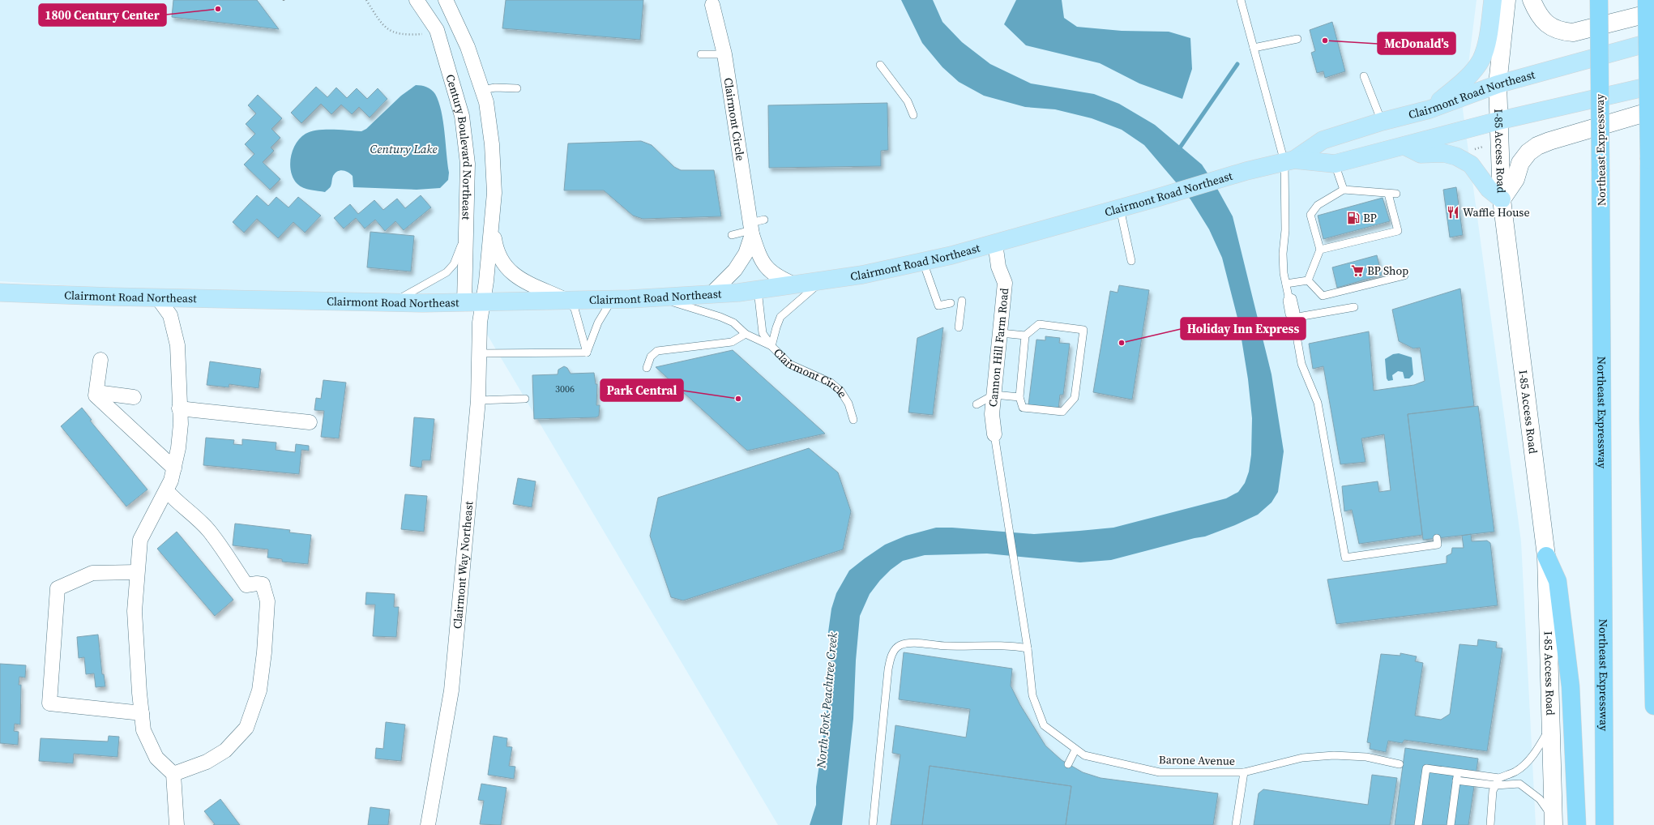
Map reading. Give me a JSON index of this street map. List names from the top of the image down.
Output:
{
  "streets": {
    "highway": ["Northeast Expressway"],
    "main road": ["Clairmont Road Northeast", "I-85 Access Road"],
    "street": [
      "Clairmont Circle",
      "Century Boulevard Northeast",
      "Cannon Hill Farm Road",
      "Clairmont Way Northeast"
    ],
    "lane": ["Barone Avenue"]
  },
  "crossings": [
    ["Clairmont Road Northeast", "Clairmont Circle"],
    ["Clairmont Road Northeast", "Century Boulevard Northeast"],
    ["Clairmont Road Northeast", "I-85 Access Road"],
    ["Clairmont Road Northeast", "Cannon Hill Farm Road"],
    ["Clairmont Road Northeast", "Clairmont Way Northeast"],
    ["Cannon Hill Farm Road", "Barone Avenue"]
  ],
  "water": ["Century Lake", "North Fork Peachtree Creek"],
  "places": {
    "other": [
      "1800 Century Center",
      "McDonald's",
      "Holiday Inn Express",
      "Park Central"
    ],
    "restaurant": ["Waffle House"],
    "fuel station": ["BP"],
    "supermarket": ["BP Shop"]
  },
  "house_numbers": ["3006"]
}
